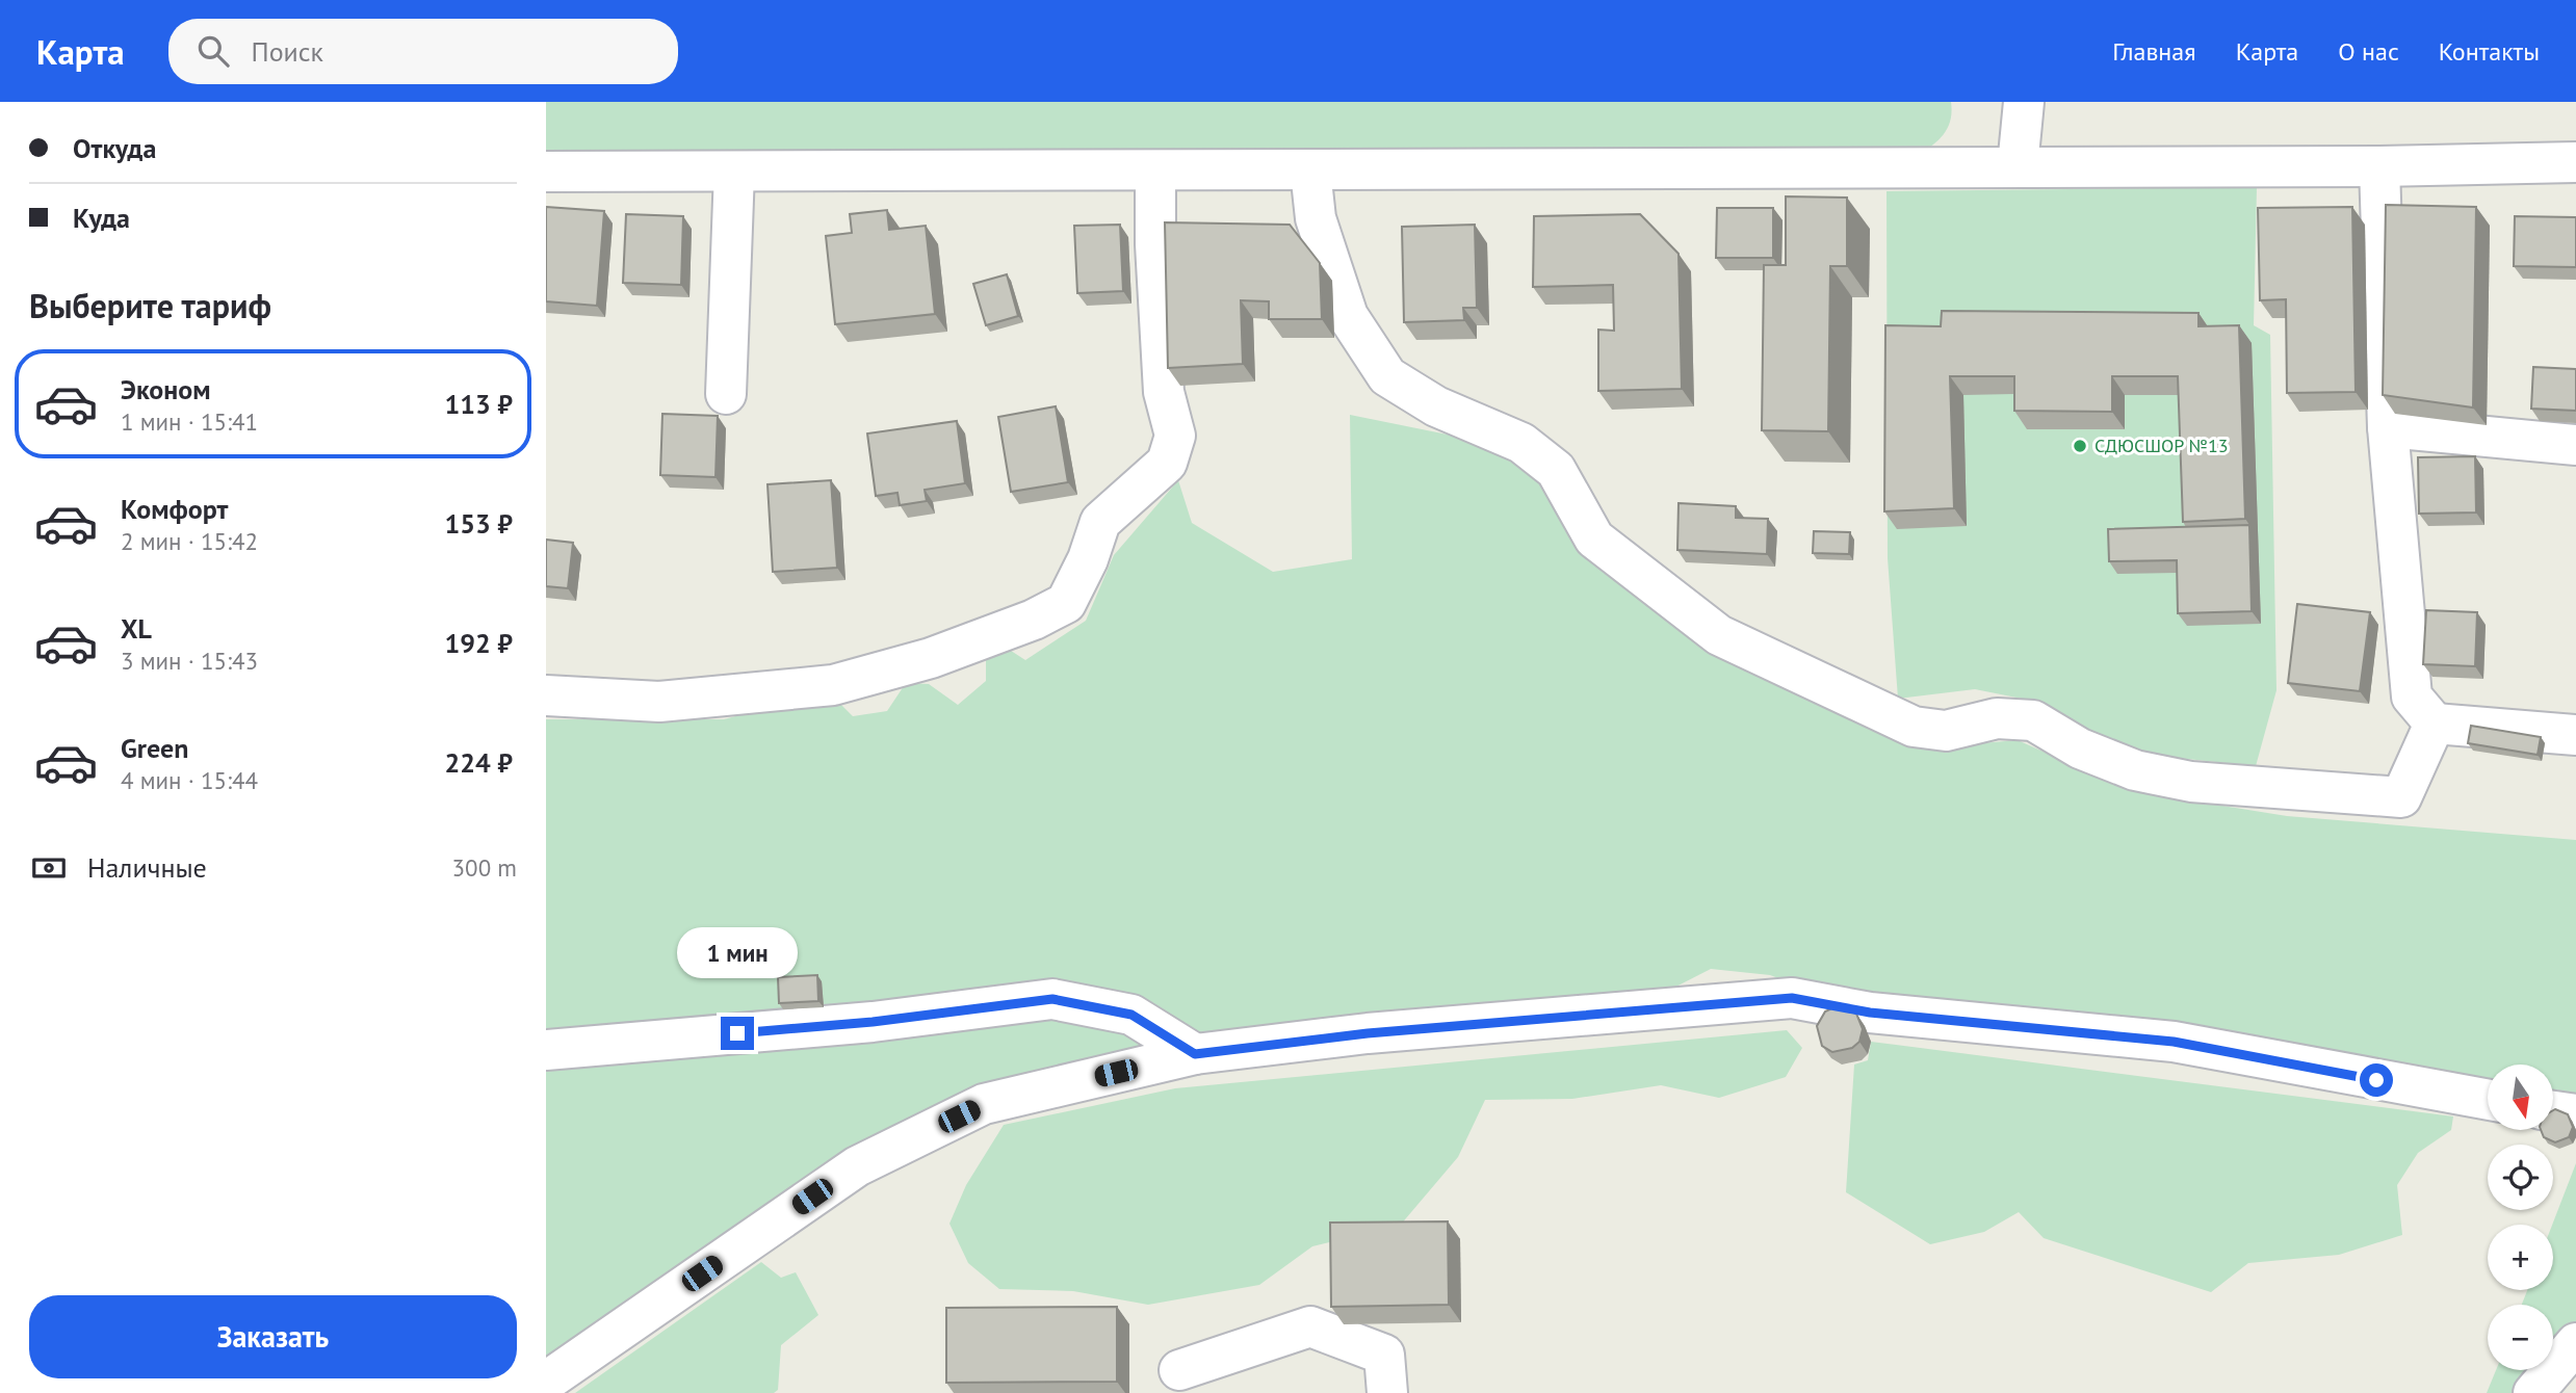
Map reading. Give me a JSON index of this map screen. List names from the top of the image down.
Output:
{
  "places": ["СДЮСШОР №13"],
  "north": "bottom",
  "page": {
    "header": "Карта",
    "search": "Поиск",
    "nav": [
      "Главная",
      "Карта",
      "О нас",
      "Контакты"
    ],
    "banner": ["Откуда", "Куда"],
    "heading": "Выберите тариф",
    "list": [
      {
        "name": "Эконом",
        "note": "1 мин · 15:41",
        "value": "113 ₽"
      },
      {
        "name": "Комфорт",
        "note": "2 мин · 15:42",
        "value": "153 ₽"
      },
      {
        "name": "XL",
        "note": "3 мин · 15:43",
        "value": "192 ₽"
      },
      {
        "name": "Green",
        "note": "4 мин · 15:44",
        "value": "224 ₽"
      }
    ],
    "pay": ["Наличные", "300 m"],
    "bubble": "1 мин",
    "map_buttons": ["+", "−"],
    "buttons": "Заказать"
  }
}
